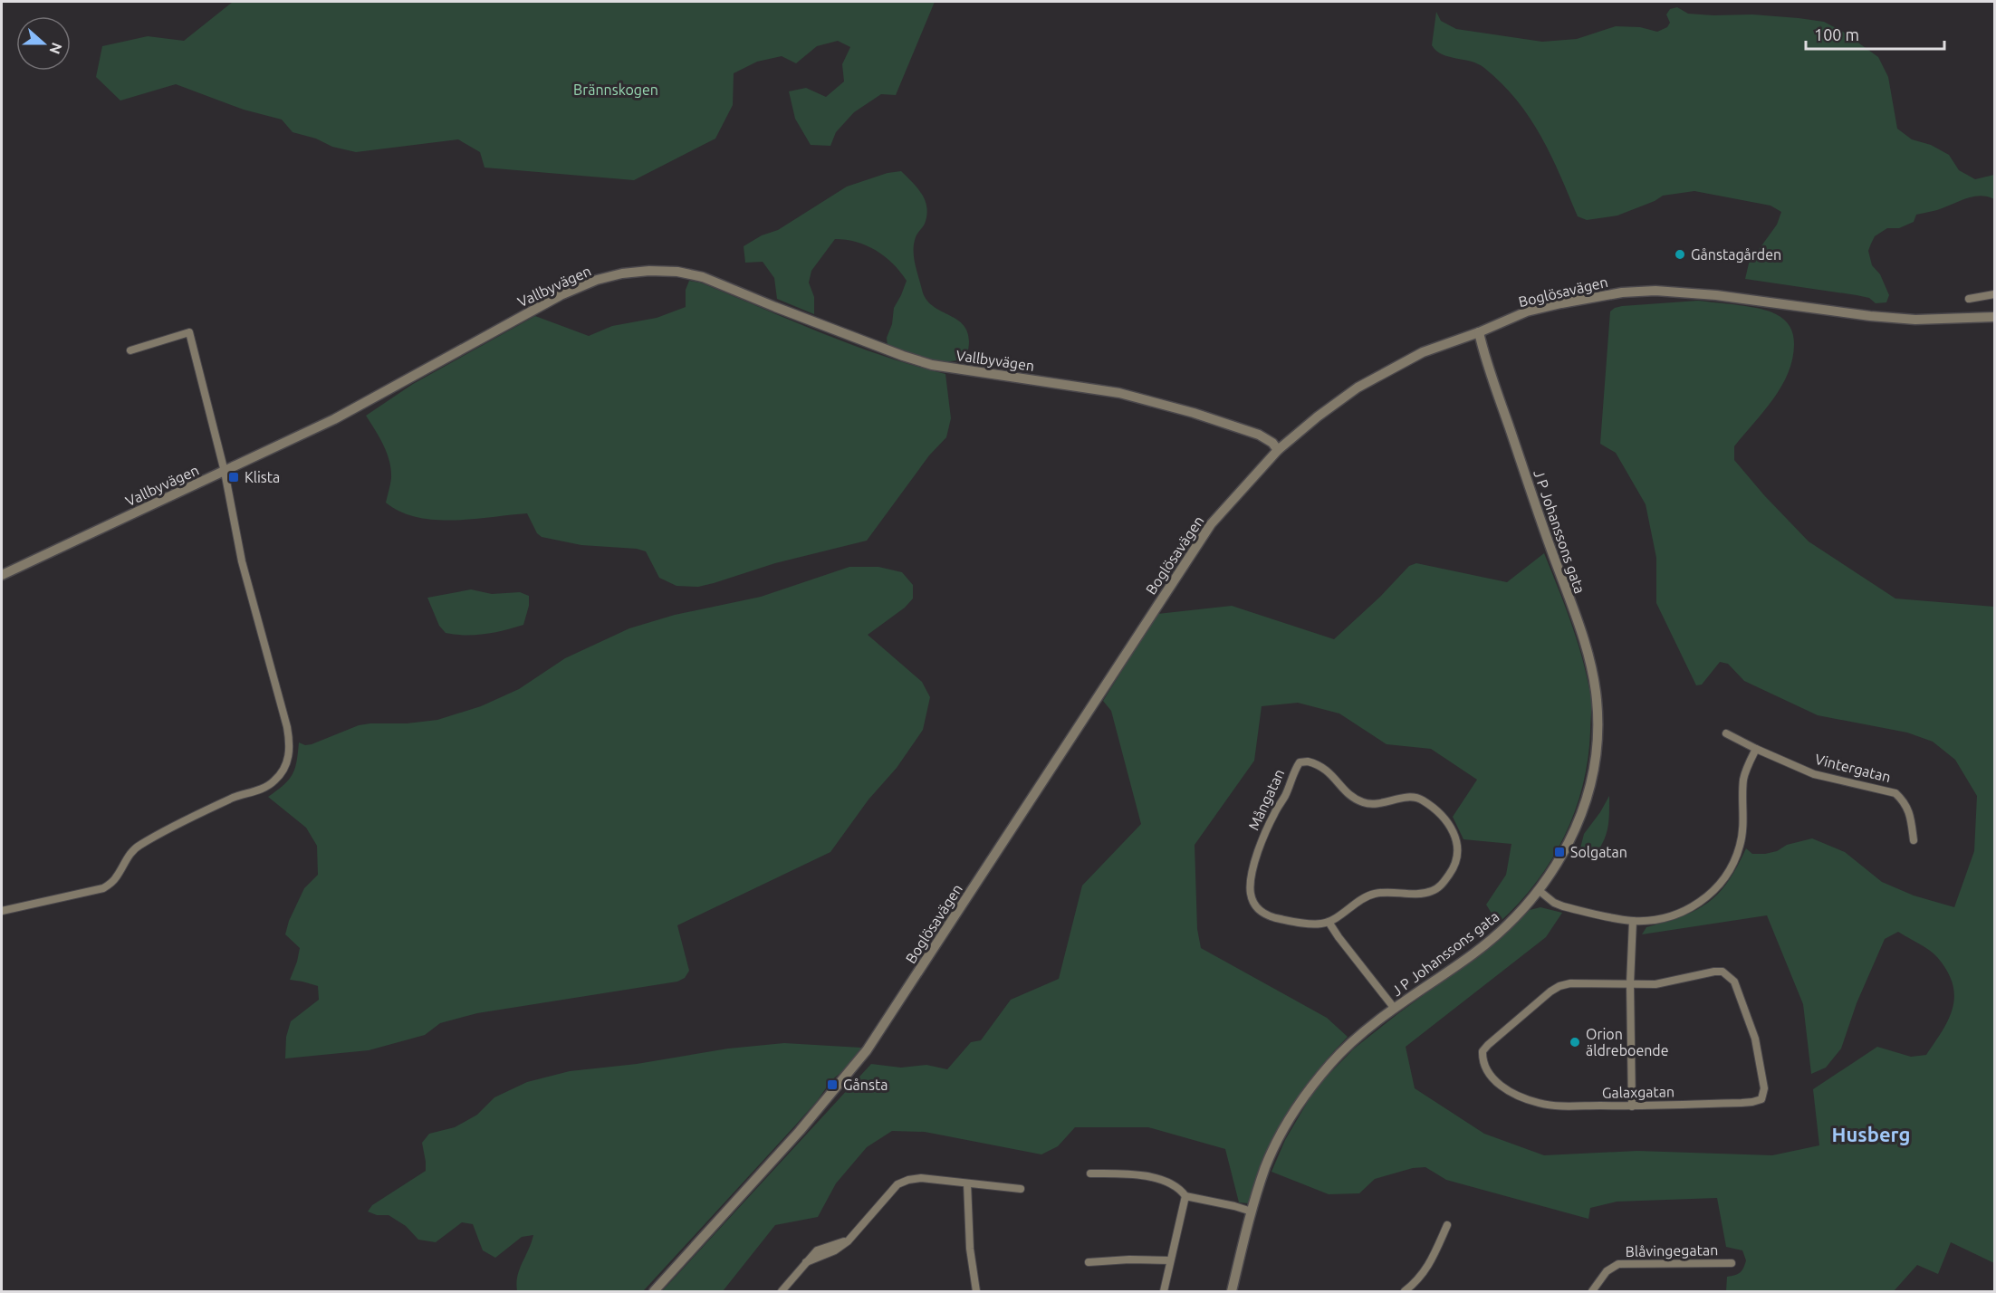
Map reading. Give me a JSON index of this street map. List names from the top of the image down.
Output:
{
  "streets": {
    "street": [
      "Vallbyvägen",
      "Boglösavägen",
      "J P Johanssons gata",
      "Vintergatan",
      "Mångatan",
      "Galaxgatan",
      "Blåvingegatan"
    ]
  },
  "crossings": [
    ["Vallbyvägen", "Boglösavägen"],
    ["Boglösavägen", "J P Johanssons gata"]
  ],
  "districts": ["Husberg"],
  "parks": ["Brännskogen"],
  "places": {
    "other": ["Gånstagården", "Orion äldreboende"],
    "transit": ["Klista", "Solgatan", "Gånsta"]
  },
  "scale_bar": "100 m",
  "north": "right"
}
